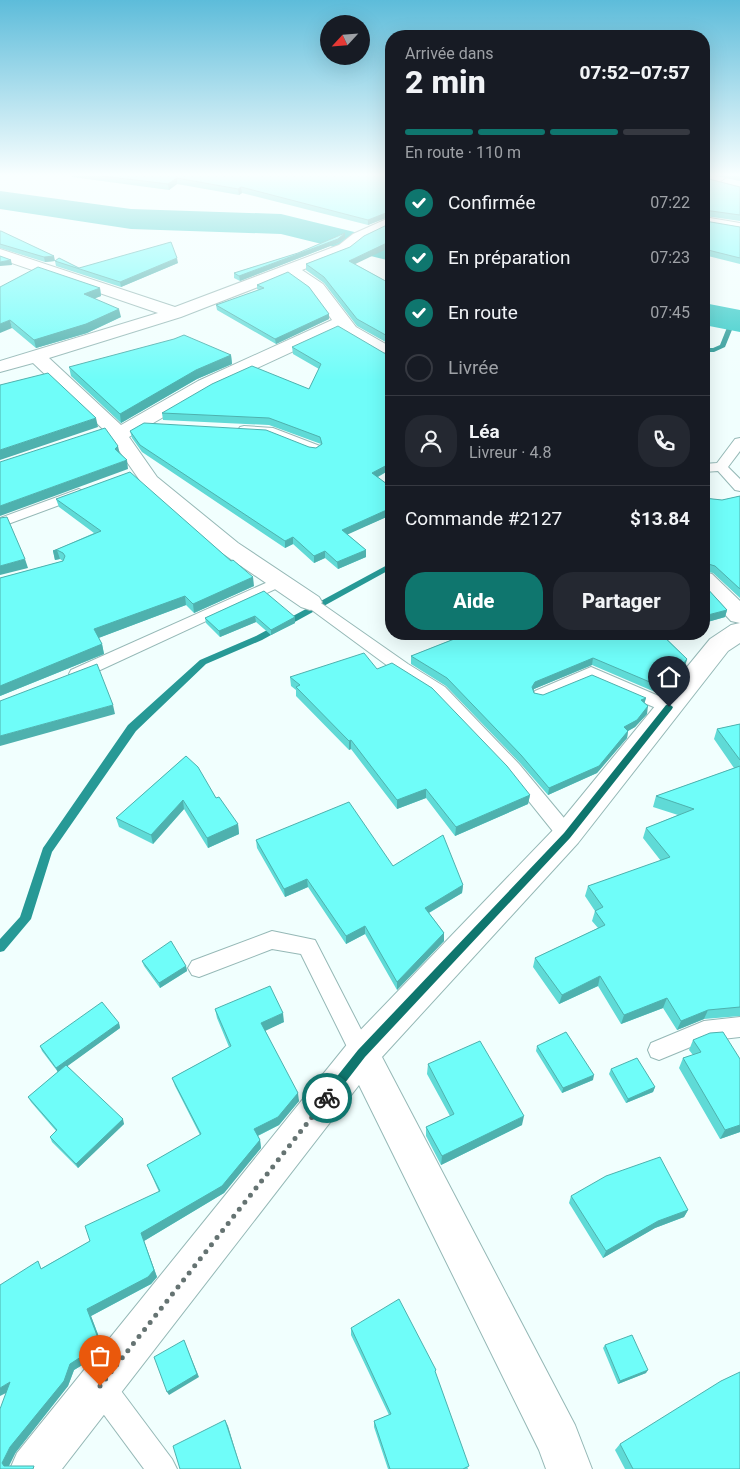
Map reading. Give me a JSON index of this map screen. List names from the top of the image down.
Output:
{
  "north": "bottom left",
  "page": {
    "heading": ["2 min", "Arrivée dans", "07:52–07:57"],
    "panel": [
      "Léa",
      "Livreur · 4.8",
      "Commande #2127",
      "$13.84"
    ],
    "bar": "En route · 110 m",
    "list": [
      ["Confirmée", "07:22"],
      ["En préparation", "07:23"],
      ["En route", "07:45"],
      "Livrée"
    ],
    "buttons": ["Aide", "Partager"]
  }
}
